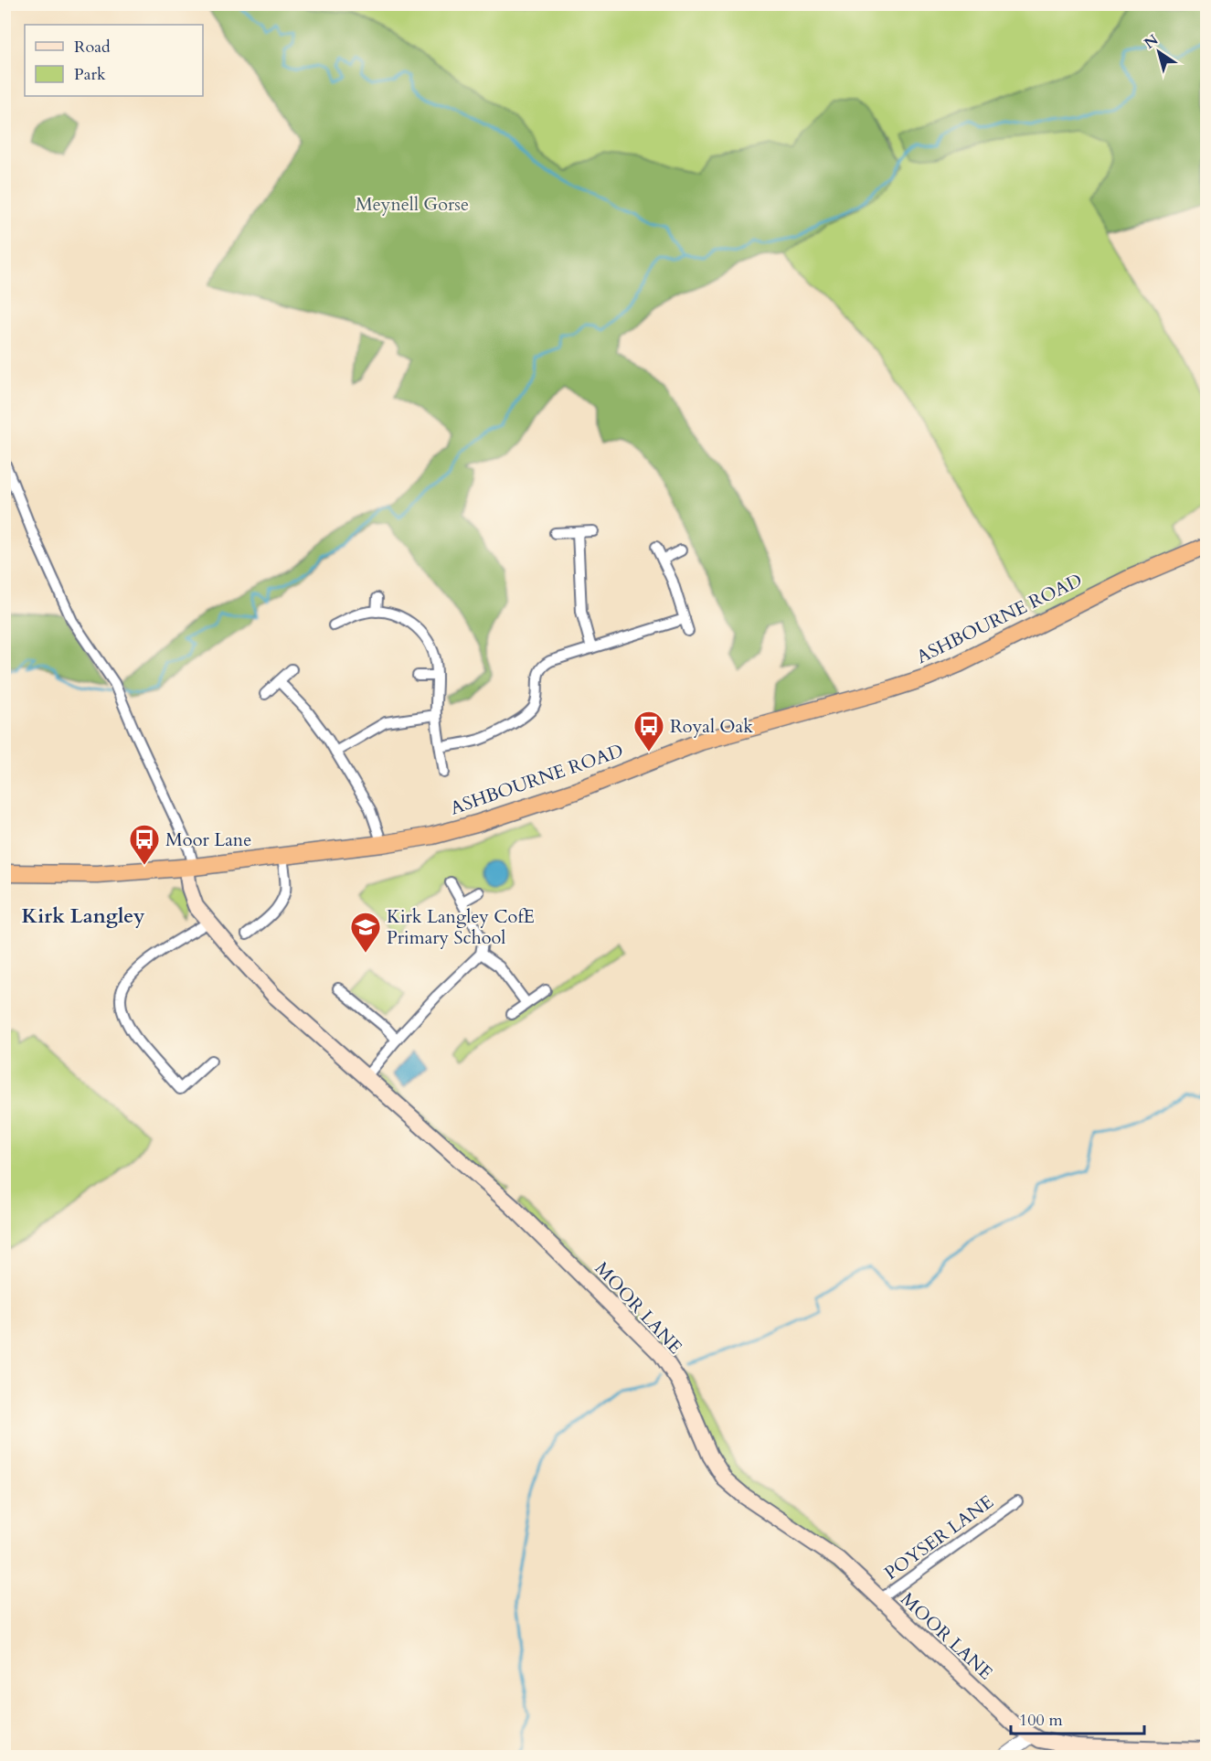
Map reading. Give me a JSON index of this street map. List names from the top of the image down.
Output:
{
  "streets": {
    "highway": ["ASHBOURNE ROAD"],
    "main road": ["MOOR LANE"],
    "street": ["POYSER LANE"]
  },
  "crossings": [
    ["ASHBOURNE ROAD", "MOOR LANE"],
    ["MOOR LANE", "POYSER LANE"]
  ],
  "districts": ["Kirk Langley"],
  "parks": ["Meynell Gorse"],
  "places": {
    "bus stop": ["Royal Oak", "Moor Lane"],
    "school or university": ["Kirk Langley CofE Primary School"]
  },
  "legend": ["Road", "Park"],
  "scale_bar": "100 m",
  "north": "top left"
}
